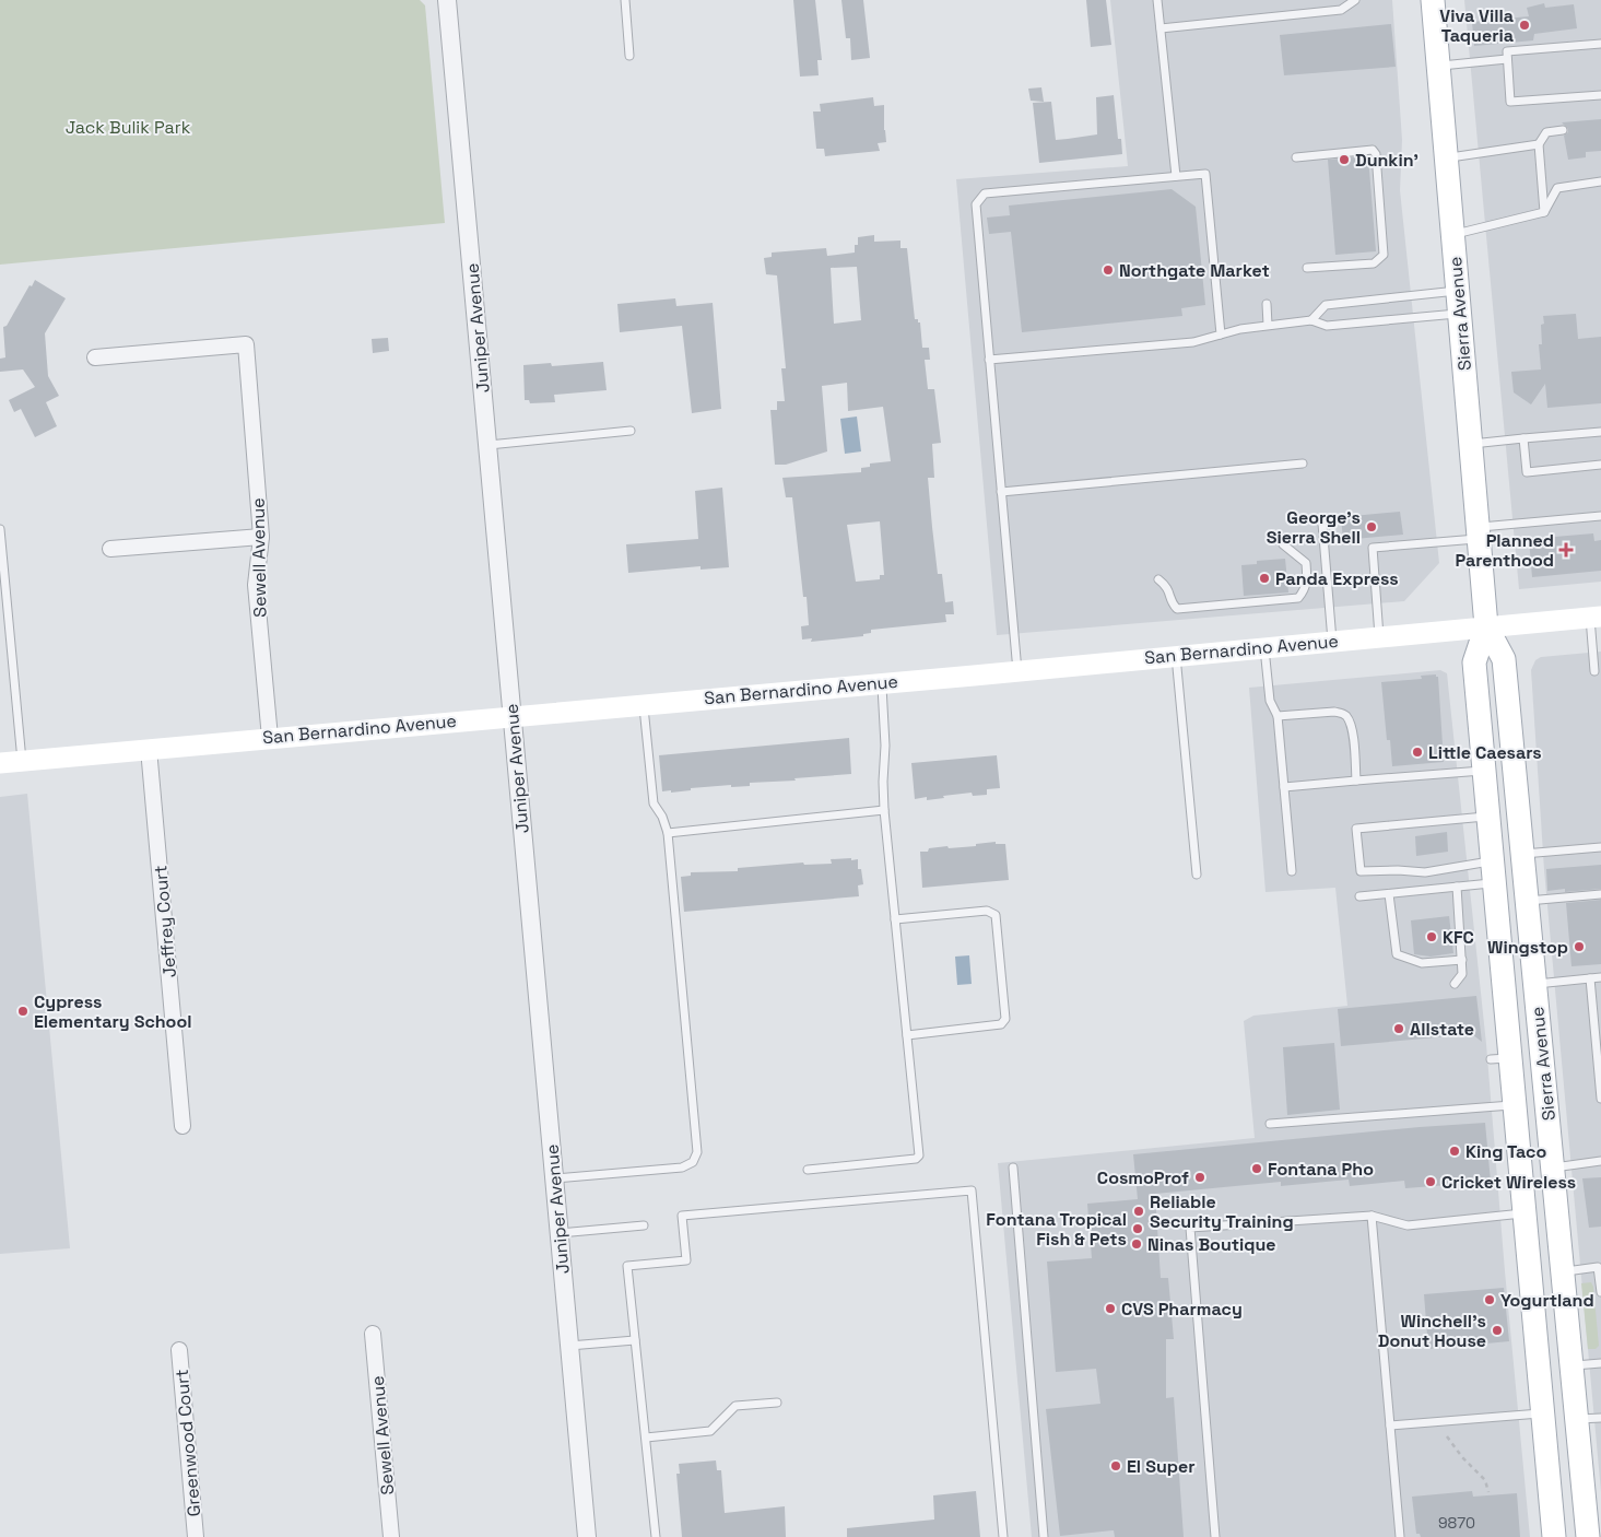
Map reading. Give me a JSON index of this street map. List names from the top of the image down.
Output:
{
  "streets": {
    "main road": ["Sierra Avenue", "San Bernardino Avenue"],
    "street": [
      "Juniper Avenue",
      "Sewell Avenue",
      "Jeffrey Court",
      "Greenwood Court"
    ]
  },
  "crossings": [
    ["Sierra Avenue", "San Bernardino Avenue"],
    ["Juniper Avenue", "San Bernardino Avenue"],
    ["Sewell Avenue", "San Bernardino Avenue"],
    ["San Bernardino Avenue", "Jeffrey Court"]
  ],
  "parks": ["Jack Bulik Park"],
  "places": {
    "other": [
      "Viva Villa Taqueria",
      "Dunkin'",
      "Northgate Market",
      "George's Sierra Shell",
      "Panda Express",
      "Little Caesars",
      "KFC",
      "Wingstop",
      "Cypress Elementary School",
      "Allstate",
      "King Taco",
      "Fontana Pho",
      "CosmoProf",
      "Cricket Wireless",
      "Reliable Security Training",
      "Fontana Tropical Fish & Pets",
      "Ninas Boutique",
      "Yogurtland",
      "CVS Pharmacy",
      "Winchell's Donut House",
      "El Super"
    ],
    "health": ["Planned Parenthood"]
  },
  "house_numbers": ["9870"]
}
